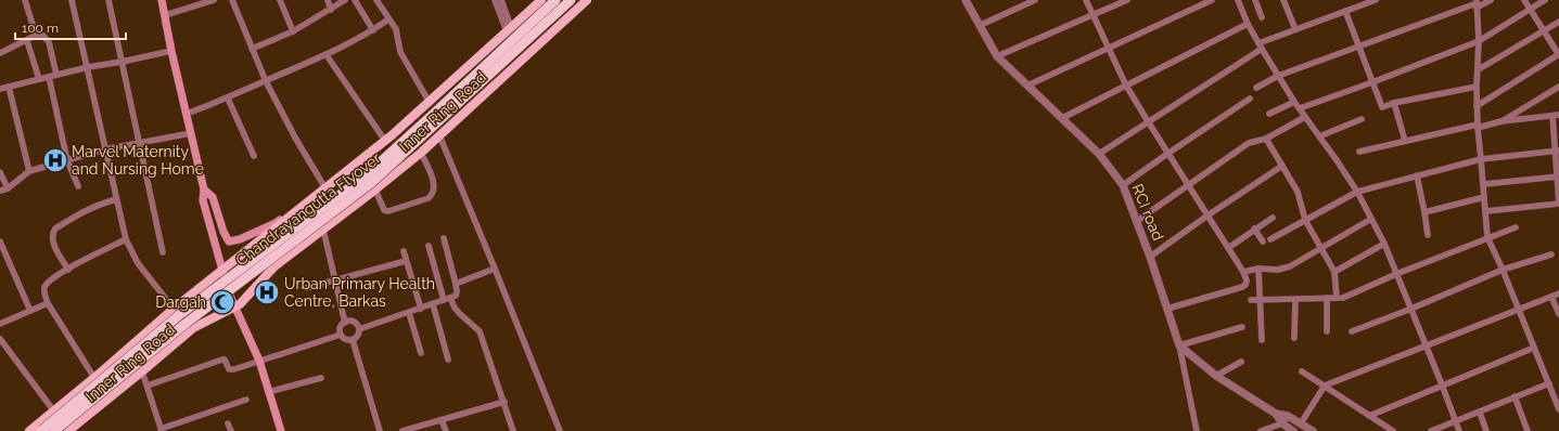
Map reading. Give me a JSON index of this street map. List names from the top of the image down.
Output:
{
  "streets": {
    "highway": ["Chandrayangutta Flyover"],
    "main road": ["Inner Ring Road"],
    "street": ["RCI road"]
  },
  "places": {
    "hospital": ["Marvel Maternity and Nursing Home", "Urban Primary Health Centre, Barkas"],
    "mosque": ["Dargah"]
  },
  "scale_bar": "100 m"
}
